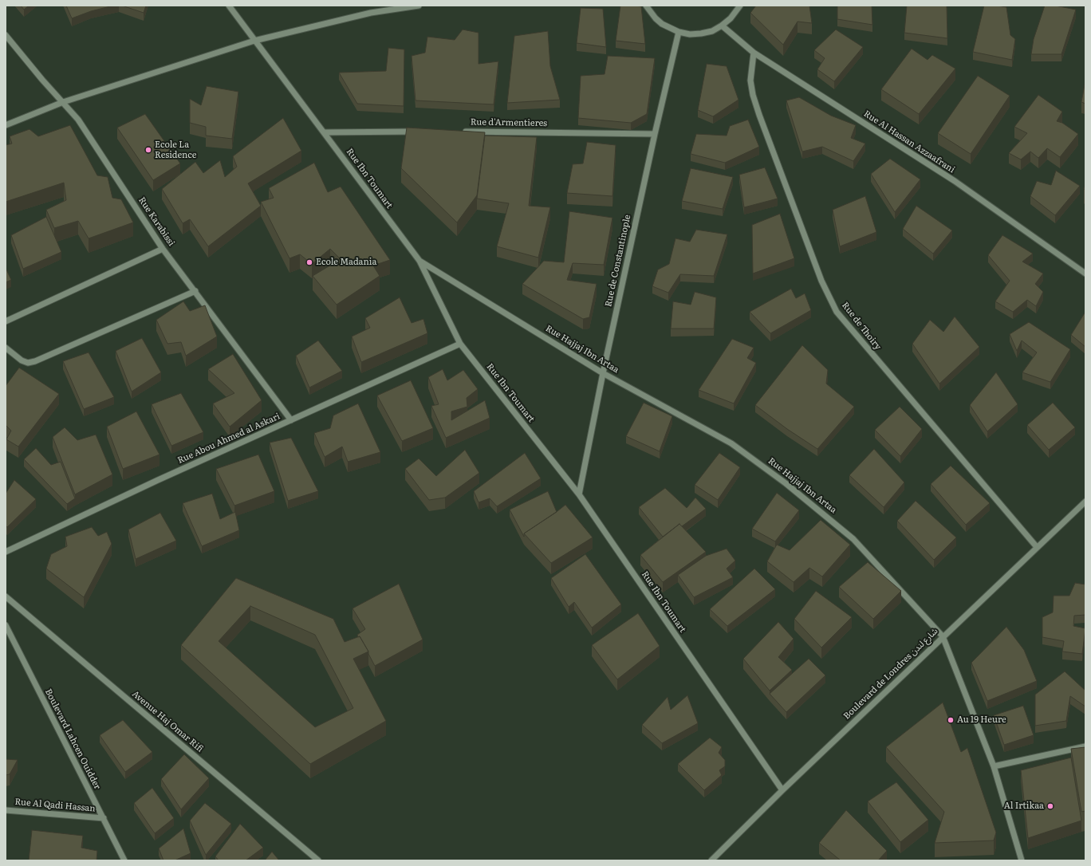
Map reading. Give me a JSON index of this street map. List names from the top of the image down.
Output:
{
  "streets": {
    "street": [
      "Rue d'Armentieres",
      "Rue Al Hassan Azzaafrani",
      "Rue Ibn Toumart",
      "Rue Karabissi",
      "Rue de Constantinople",
      "Rue de Thoiry",
      "Rue Hajjaj Ibn Artaa",
      "Rue Abou Ahmed al Askari",
      "Boulevard de Londres شارع لندن",
      "Avenue Haj Omar Rifi",
      "Boulevard Lahcen Ouidder",
      "Rue Al Qadi Hassan"
    ]
  },
  "crossings": [
    ["Rue d'Armentieres", "Rue de Constantinople"],
    ["Rue Al Hassan Azzaafrani", "Rue de Thoiry"],
    ["Rue Ibn Toumart", "Rue de Constantinople"],
    ["Rue Ibn Toumart", "Rue Hajjaj Ibn Artaa"],
    ["Rue Ibn Toumart", "Rue Abou Ahmed al Askari"],
    ["Rue Ibn Toumart", "Boulevard de Londres شارع لندن"],
    ["Rue Karabissi", "Rue Abou Ahmed al Askari"],
    ["Rue de Constantinople", "Rue Hajjaj Ibn Artaa"],
    ["Rue de Thoiry", "Boulevard de Londres شارع لندن"],
    ["Rue Hajjaj Ibn Artaa", "Boulevard de Londres شارع لندن"],
    ["Boulevard Lahcen Ouidder", "Rue Al Qadi Hassan"]
  ],
  "places": [
    "Ecole La Residence",
    "Ecole Madania",
    "Au 19 Heure",
    "Al Irtikaa"
  ]
}
